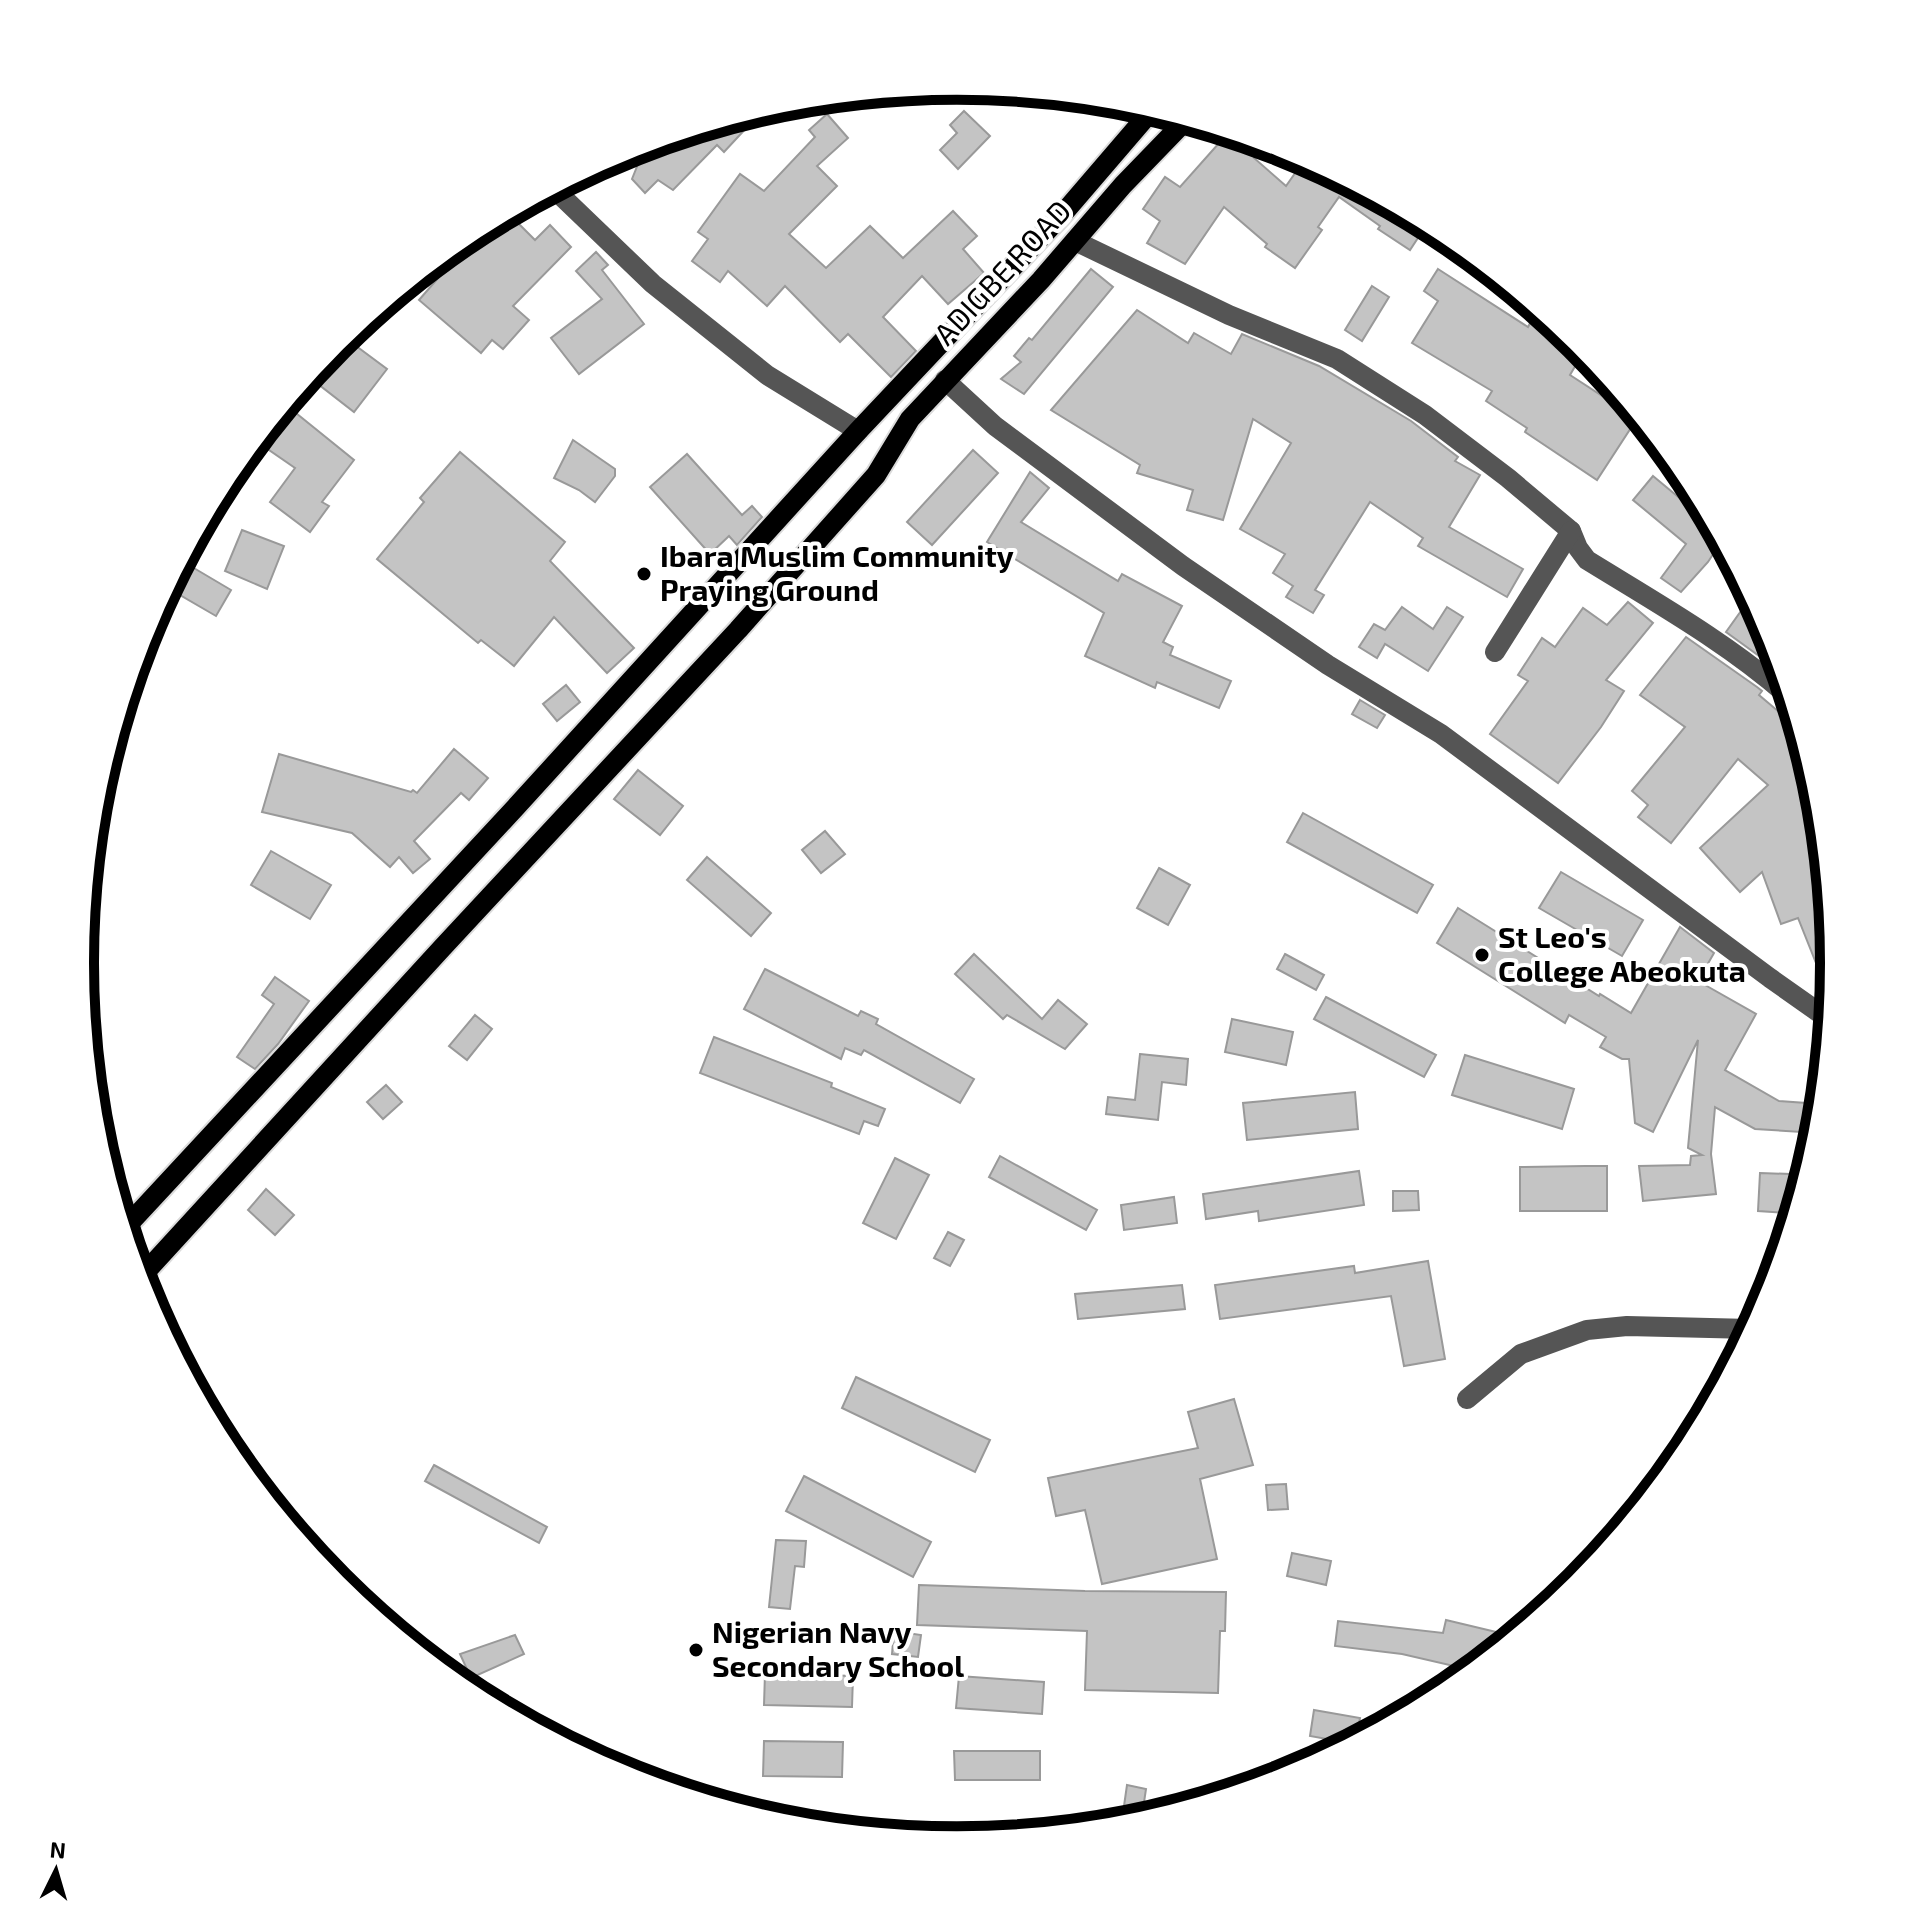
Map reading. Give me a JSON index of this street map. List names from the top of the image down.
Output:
{
  "streets": {
    "main road": ["ADIGBE ROAD"]
  },
  "places": ["Ibara Muslim Community Praying Ground", "St Leo's College Abeokuta", "Nigerian Navy Secondary School"],
  "north": "top"
}
